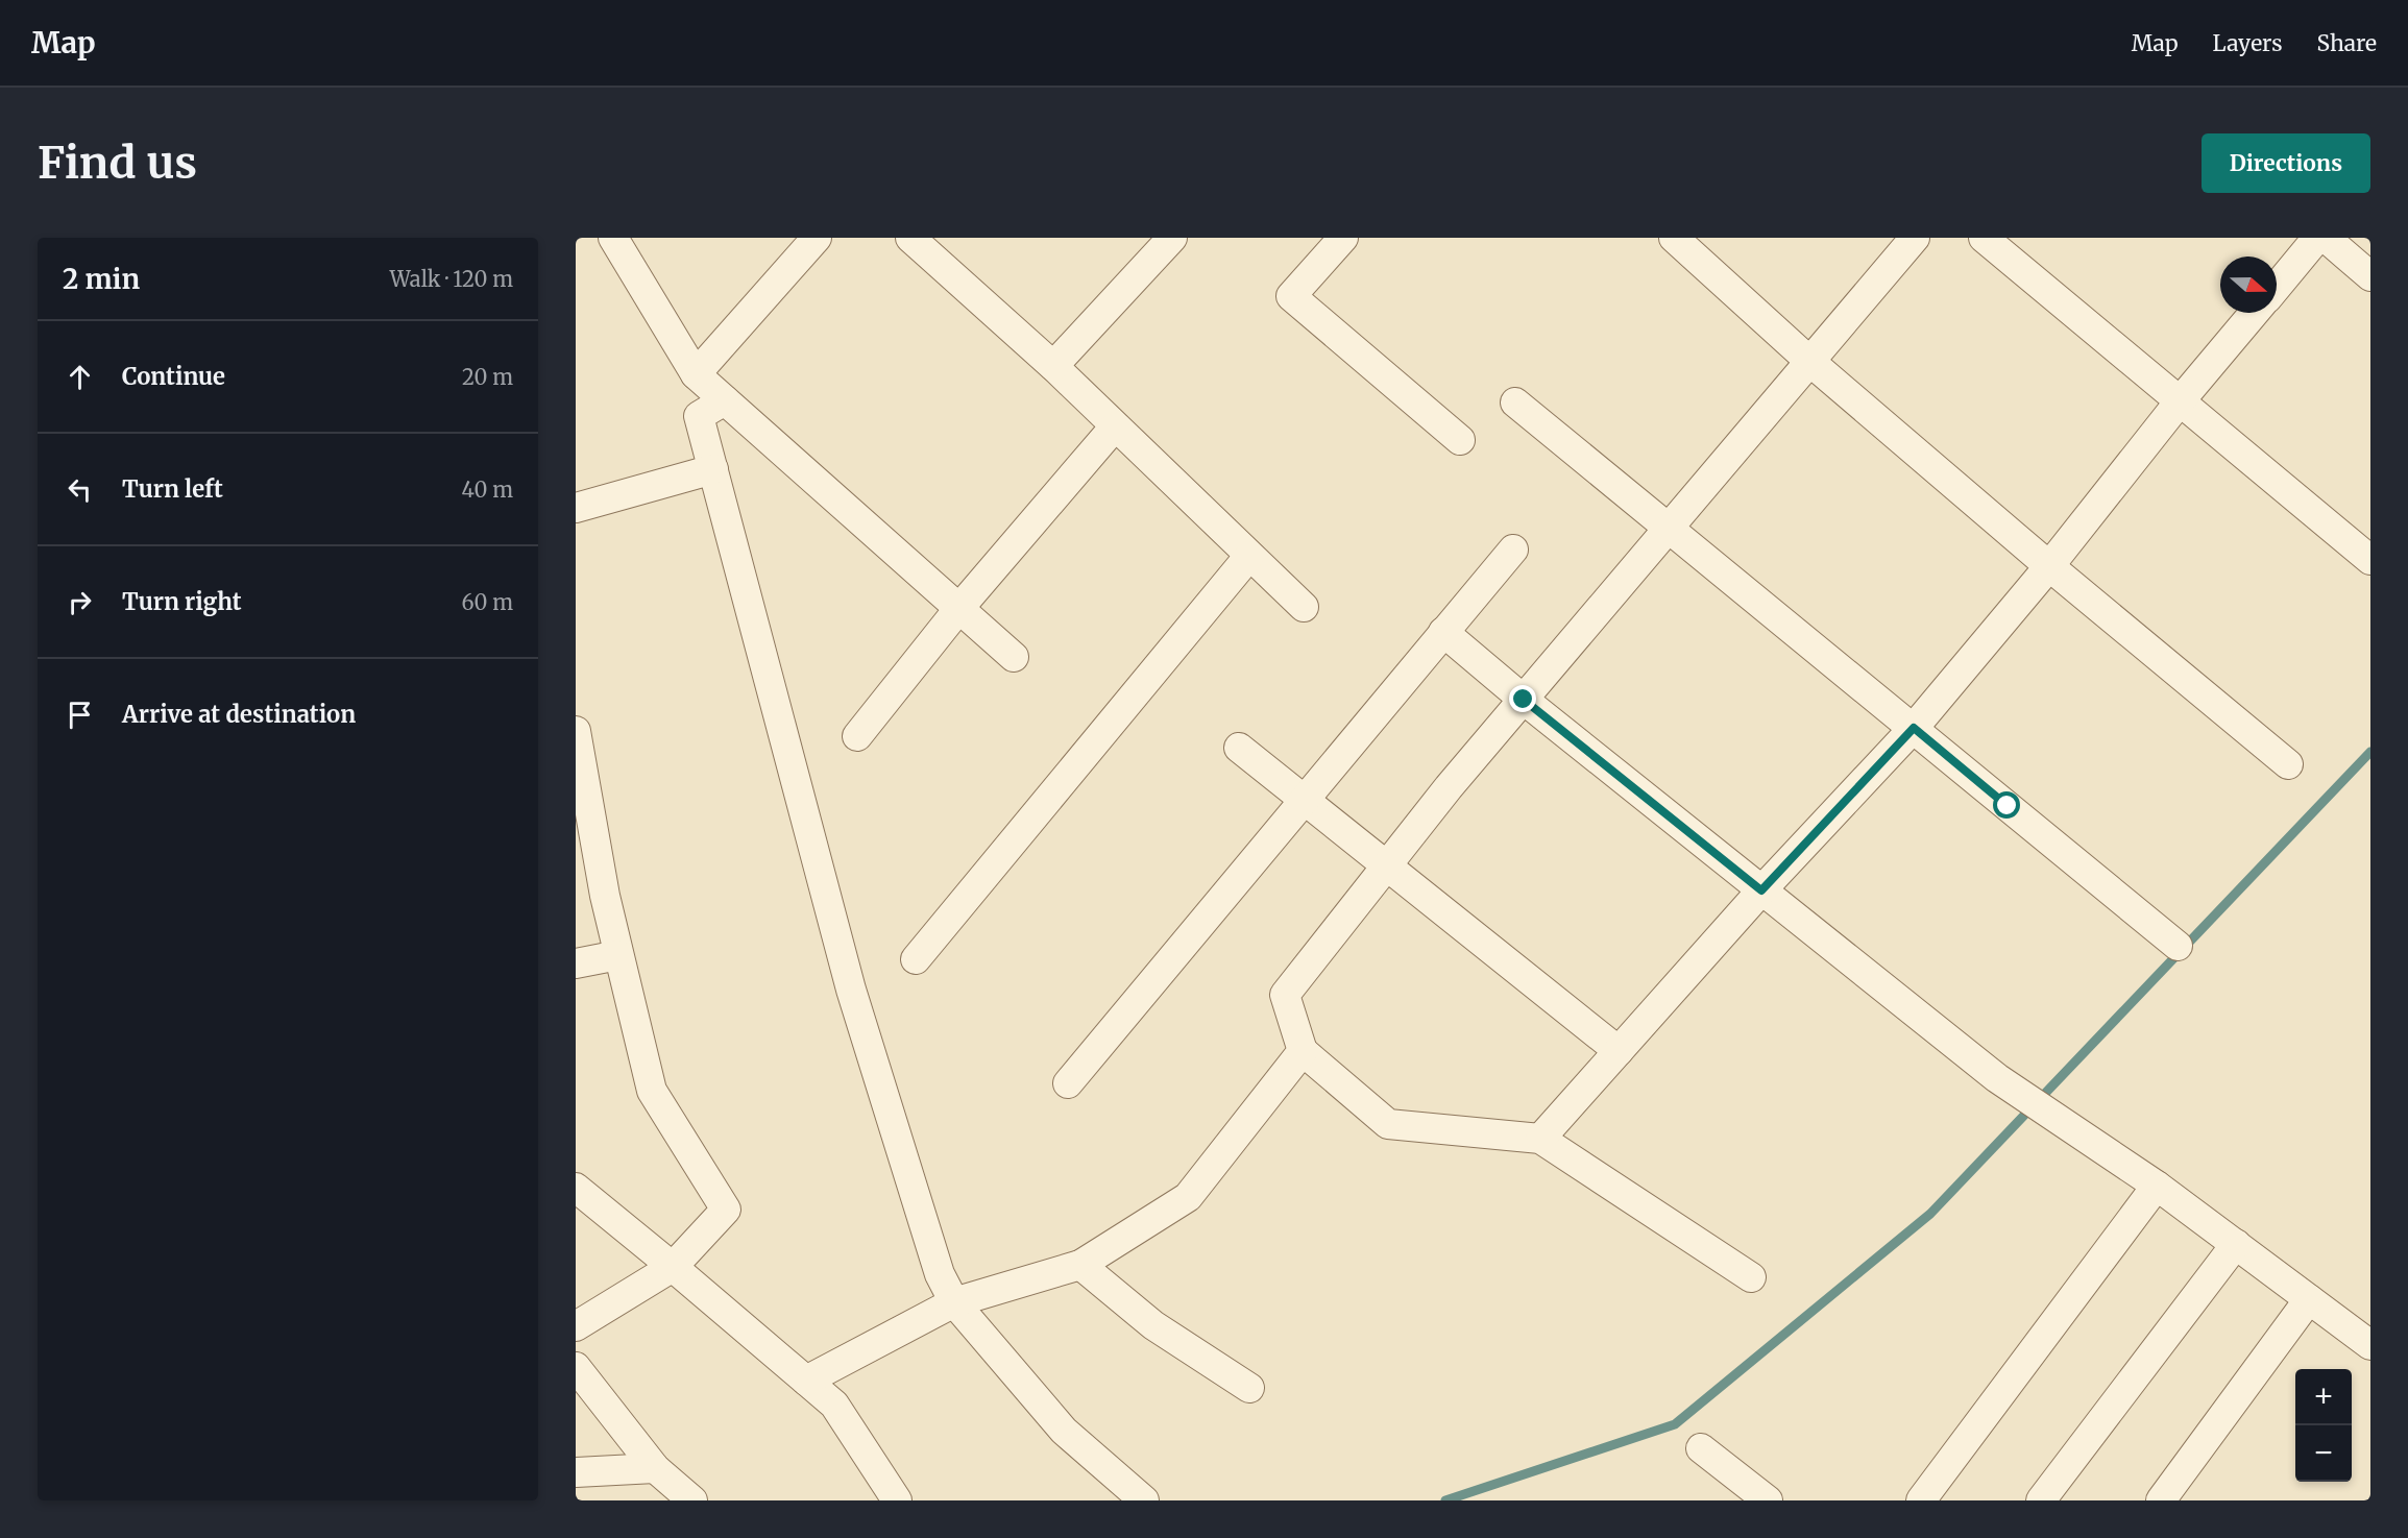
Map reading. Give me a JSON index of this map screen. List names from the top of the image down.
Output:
{
  "north": "right",
  "page": {
    "header": "Map",
    "nav": ["Map", "Layers", "Share"],
    "buttons": "Directions",
    "title": "Find us",
    "heading": ["2 min", "Walk · 120 m"],
    "list": [
      ["Continue", "20 m"],
      ["Turn left", "40 m"],
      ["Turn right", "60 m"],
      "Arrive at destination"
    ],
    "map_buttons": ["+", "−"]
  }
}
